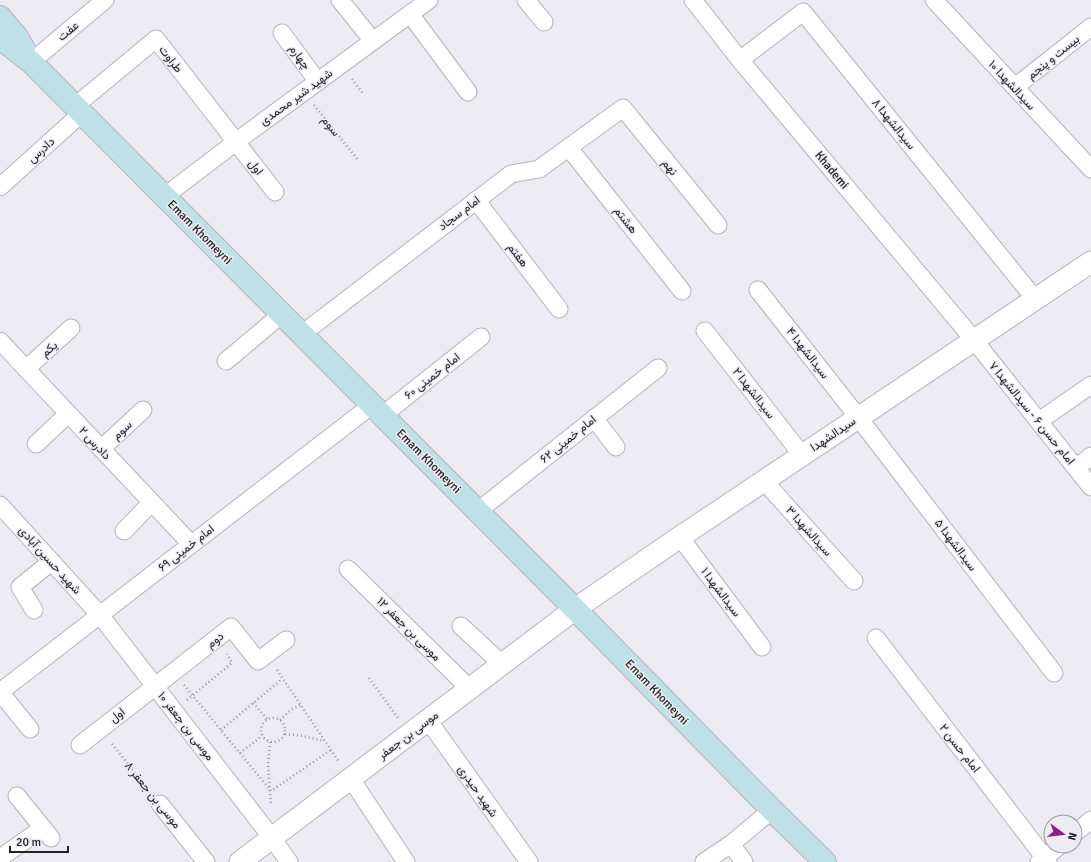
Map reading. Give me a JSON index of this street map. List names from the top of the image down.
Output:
{
  "streets": {
    "main road": ["Emam Khomeyni"],
    "street": [
      "عفت",
      "چهارم",
      "بیست و پنجم",
      "طراوت",
      "سیدالشهدا ۱۰",
      "شهید شیر محمدی",
      "سیدالشهدا ۸",
      "سوم",
      "دادرس",
      "اول",
      "نهم",
      "Khademi",
      "امام سجاد",
      "هشتم",
      "هفتم",
      "یکم",
      "سیدالشهدا ۴",
      "امام خمینی ۶۰",
      "سیدالشهدا ۲",
      "امام حسن ۶ - سیدالشهدا ۷",
      "سیدالشهدا",
      "امام خمینی ۶۲",
      "دادرس ۲",
      "سیدالشهدا ۳",
      "سیدالشهدا ۵",
      "امام خمینی ۶۹",
      "شهید حسین آبادی",
      "سیدالشهدا ۱",
      "موسی بن جعفر ۱۲",
      "دوم",
      "موسی بن جعفر ۱۰",
      "موسی بن جعفر",
      "امام حسن ۲",
      "شهید حیدری",
      "موسی بن جعفر ۸"
    ]
  },
  "crossings": [
    ["عفت", "Emam Khomeyni"],
    ["چهارم", "شهید شیر محمدی"],
    ["بیست و پنجم", "سیدالشهدا ۱۰"],
    ["طراوت", "شهید شیر محمدی"],
    ["طراوت", "دادرس"],
    ["طراوت", "اول"],
    ["طراوت", "Emam Khomeyni"],
    ["شهید شیر محمدی", "سوم"],
    ["شهید شیر محمدی", "اول"],
    ["شهید شیر محمدی", "Emam Khomeyni"],
    ["سیدالشهدا ۸", "Khademi"],
    ["سیدالشهدا ۸", "سیدالشهدا"],
    ["سوم", "دادرس ۲"],
    ["دادرس", "Emam Khomeyni"],
    ["اول", "دوم"],
    ["اول", "موسی بن جعفر ۱۰"],
    ["اول", "موسی بن جعفر ۸"],
    ["نهم", "امام سجاد"],
    ["Khademi", "امام حسن ۶ - سیدالشهدا ۷"],
    ["Khademi", "سیدالشهدا"],
    ["امام سجاد", "هشتم"],
    ["امام سجاد", "Emam Khomeyni"],
    ["امام سجاد", "هفتم"],
    ["Emam Khomeyni", "امام خمینی ۶۰"],
    ["Emam Khomeyni", "سیدالشهدا"],
    ["Emam Khomeyni", "امام خمینی ۶۲"],
    ["Emam Khomeyni", "امام خمینی ۶۹"],
    ["Emam Khomeyni", "موسی بن جعفر"],
    ["یکم", "دادرس ۲"],
    ["سیدالشهدا ۴", "سیدالشهدا"],
    ["سیدالشهدا ۴", "سیدالشهدا ۵"],
    ["امام خمینی ۶۰", "امام خمینی ۶۹"],
    ["سیدالشهدا ۲", "سیدالشهدا"],
    ["امام حسن ۶ - سیدالشهدا ۷", "سیدالشهدا"],
    ["سیدالشهدا", "سیدالشهدا ۳"],
    ["سیدالشهدا", "سیدالشهدا ۵"],
    ["سیدالشهدا", "سیدالشهدا ۱"],
    ["سیدالشهدا", "موسی بن جعفر"],
    ["دادرس ۲", "امام خمینی ۶۹"],
    ["امام خمینی ۶۹", "شهید حسین آبادی"],
    ["امام خمینی ۶۹", "موسی بن جعفر ۱۰"],
    ["شهید حسین آبادی", "موسی بن جعفر ۱۰"],
    ["موسی بن جعفر ۱۲", "موسی بن جعفر"],
    ["دوم", "موسی بن جعفر ۱۰"],
    ["موسی بن جعفر ۱۰", "موسی بن جعفر"],
    ["موسی بن جعفر", "شهید حیدری"]
  ],
  "scale_bar": "20 m",
  "north": "right"
}
